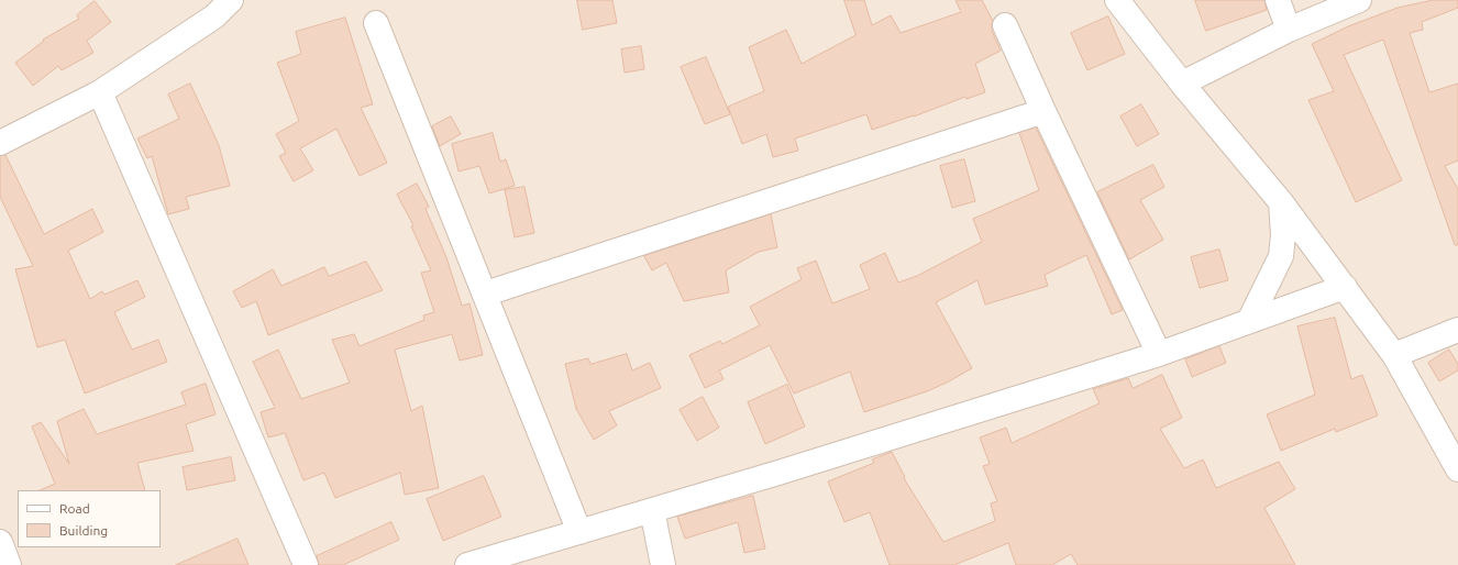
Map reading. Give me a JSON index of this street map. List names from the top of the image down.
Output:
{
  "legend": ["Road", "Building"]
}
